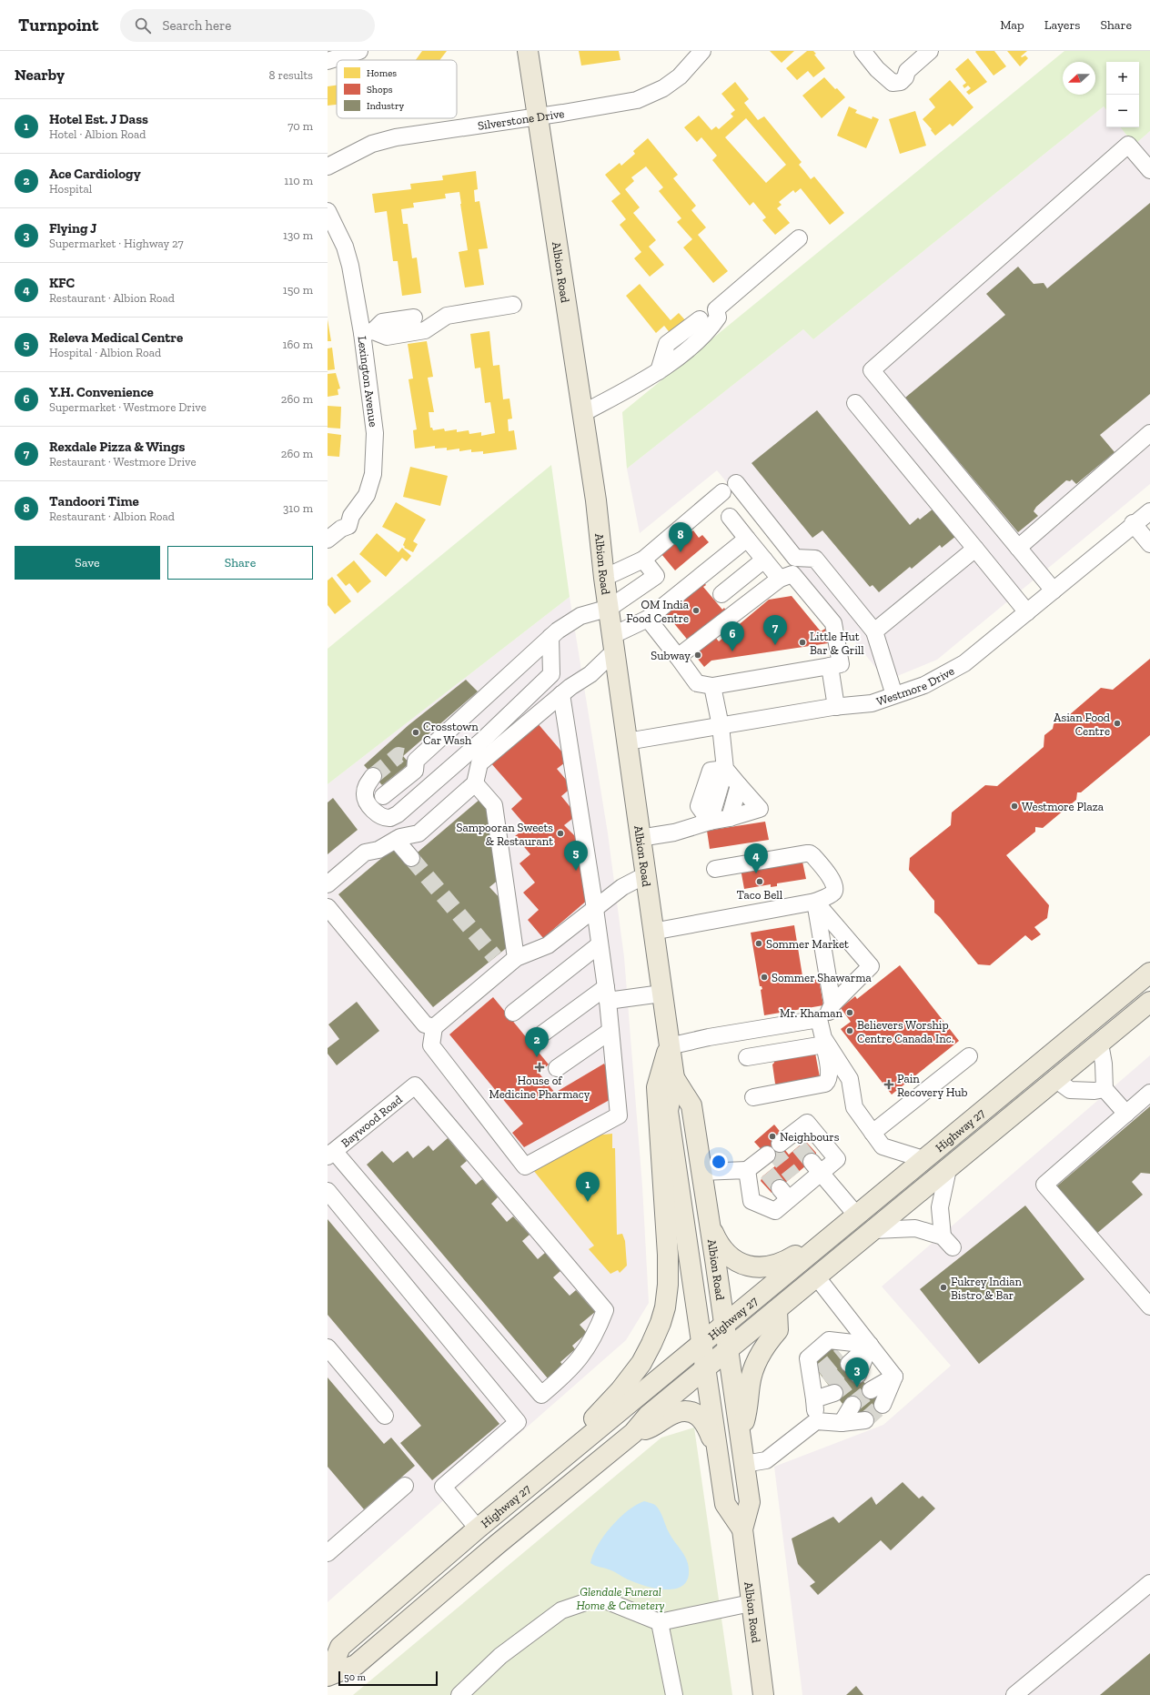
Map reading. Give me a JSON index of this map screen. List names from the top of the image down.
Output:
{
  "streets": {
    "main road": ["Albion Road", "Highway 27"],
    "street": [
      "Silverstone Drive",
      "Lexington Avenue",
      "Westmore Drive",
      "Baywood Road"
    ]
  },
  "crossings": [
    ["Silverstone Drive", "Albion Road"],
    ["Albion Road", "Westmore Drive"],
    ["Albion Road", "Highway 27"]
  ],
  "parks": ["Glendale Funeral Home & Cemetery"],
  "places": {
    "other": [
      "OM India Food Centre",
      "Little Hut Bar & Grill",
      "Subway",
      "Asian Food Centre",
      "Crosstown Car Wash",
      "Westmore Plaza",
      "Sampooran Sweets & Restaurant",
      "Taco Bell",
      "Sommer Market",
      "Sommer Shawarma",
      "Mr. Khaman",
      "Believers Worship Centre Canada Inc.",
      "Neighbours",
      "Fukrey Indian Bistro & Bar"
    ],
    "health": ["House of Medicine Pharmacy", "Pain Recovery Hub"]
  },
  "legend": ["Homes", "Shops", "Industry"],
  "scale_bar": "50 m",
  "north": "left",
  "page": {
    "header": "Turnpoint",
    "search": "Search here",
    "nav": ["Map", "Layers", "Share"],
    "heading": ["Nearby", "8 results"],
    "map_buttons": ["+", "−"],
    "list": [
      {
        "mark": "1",
        "name": "Hotel Est. J Dass",
        "note": "Hotel · Albion Road",
        "value": "70 m"
      },
      {
        "mark": "2",
        "name": "Ace Cardiology",
        "note": "Hospital",
        "value": "110 m"
      },
      {
        "mark": "3",
        "name": "Flying J",
        "note": "Supermarket · Highway 27",
        "value": "130 m"
      },
      {
        "mark": "4",
        "name": "KFC",
        "note": "Restaurant · Albion Road",
        "value": "150 m"
      },
      {
        "mark": "5",
        "name": "Releva Medical Centre",
        "note": "Hospital · Albion Road",
        "value": "160 m"
      },
      {
        "mark": "6",
        "name": "Y.H. Convenience",
        "note": "Supermarket · Westmore Drive",
        "value": "260 m"
      },
      {
        "mark": "7",
        "name": "Rexdale Pizza & Wings",
        "note": "Restaurant · Westmore Drive",
        "value": "260 m"
      },
      {
        "mark": "8",
        "name": "Tandoori Time",
        "note": "Restaurant · Albion Road",
        "value": "310 m"
      }
    ],
    "pins": [
      "8",
      "7",
      "6",
      "5",
      "4",
      "2",
      "1",
      "3"
    ],
    "buttons": ["Save", "Share"],
    "scale": "50 m"
  }
}
